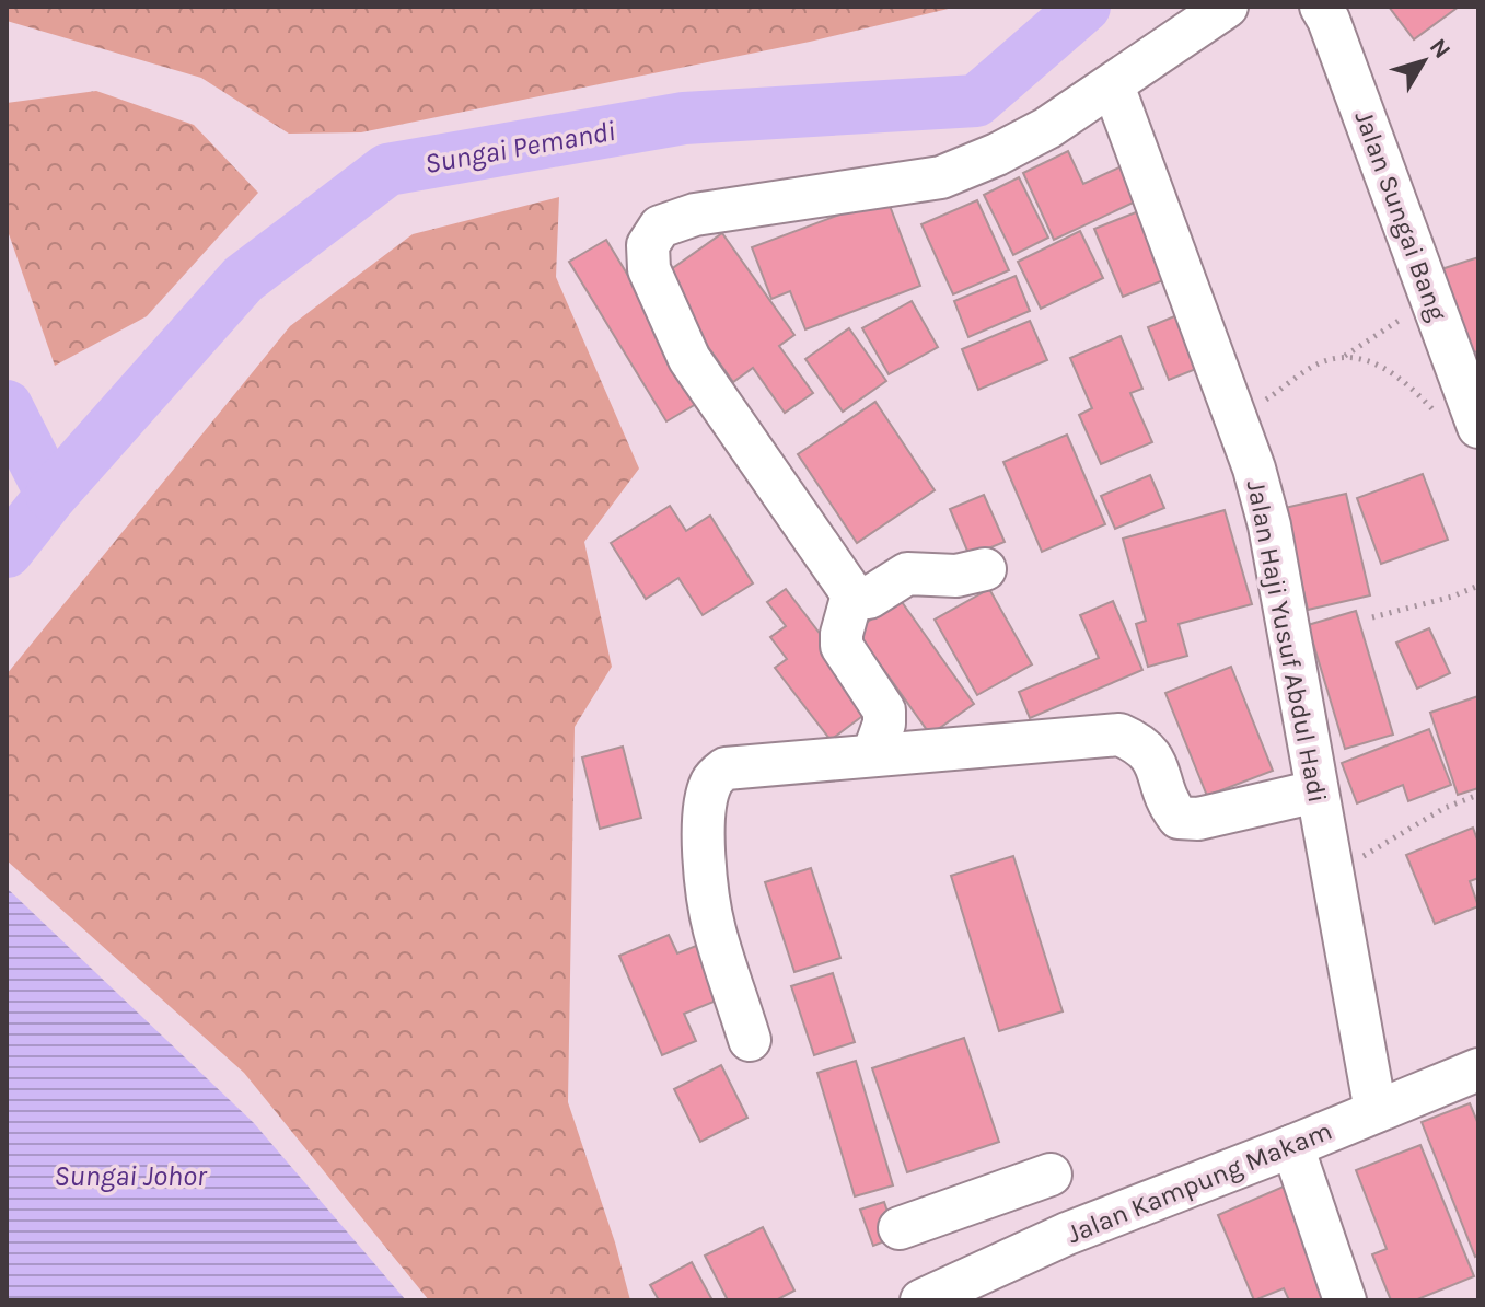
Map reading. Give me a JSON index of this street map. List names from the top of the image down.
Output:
{
  "streets": {
    "street": ["Jalan Sungai Bang", "Jalan Haji Yusuf Abdul Hadi", "Jalan Kampung Makam"]
  },
  "crossings": [
    ["Jalan Haji Yusuf Abdul Hadi", "Jalan Kampung Makam"]
  ],
  "water": ["Sungai Pemandi", "Sungai Johor"],
  "north": "top right"
}
